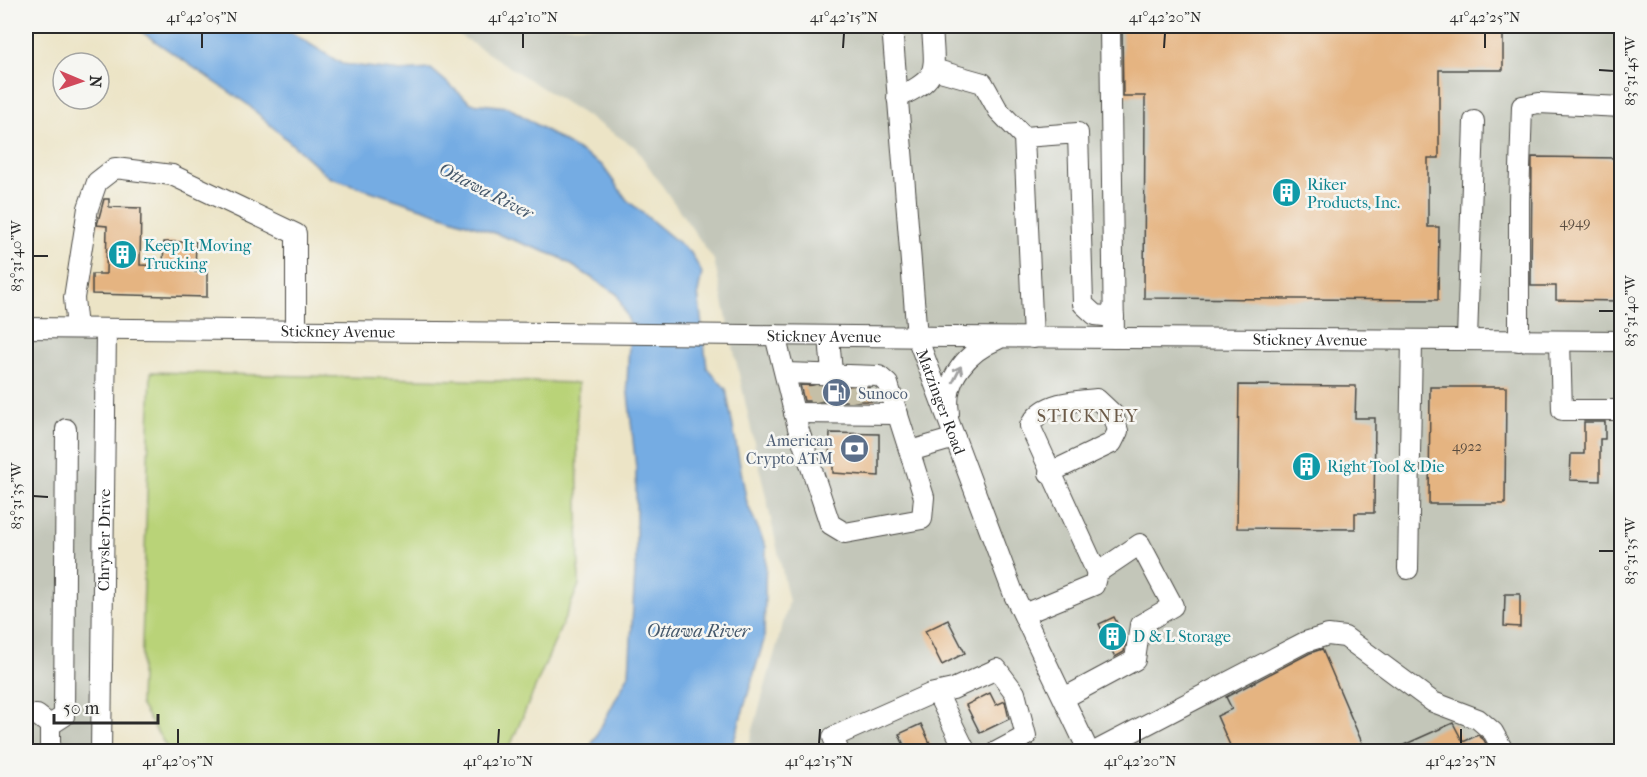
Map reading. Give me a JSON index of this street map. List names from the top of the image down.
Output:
{
  "streets": {
    "street": ["Stickney Avenue", "Matzinger Road", "Chrysler Drive"]
  },
  "crossings": [
    ["Stickney Avenue", "Matzinger Road"],
    ["Stickney Avenue", "Chrysler Drive"]
  ],
  "districts": ["STICKNEY"],
  "water": ["Ottawa River"],
  "places": {
    "building": [
      "Riker Products, Inc.",
      "Keep It Moving Trucking",
      "Right Tool & Die",
      "D & L Storage"
    ],
    "fuel station": ["Sunoco"],
    "bank": ["American Crypto ATM"]
  },
  "house_numbers": ["4949", "4922"],
  "scale_bar": "50 m",
  "north": "right",
  "coordinates": [
    "41°42'05\"N",
    "41°42'10\"N",
    "41°42'15\"N",
    "41°42'20\"N",
    "41°42'25\"N",
    "83°31'45\"W",
    "83°31'40\"W",
    "83°31'35\"W"
  ]
}
